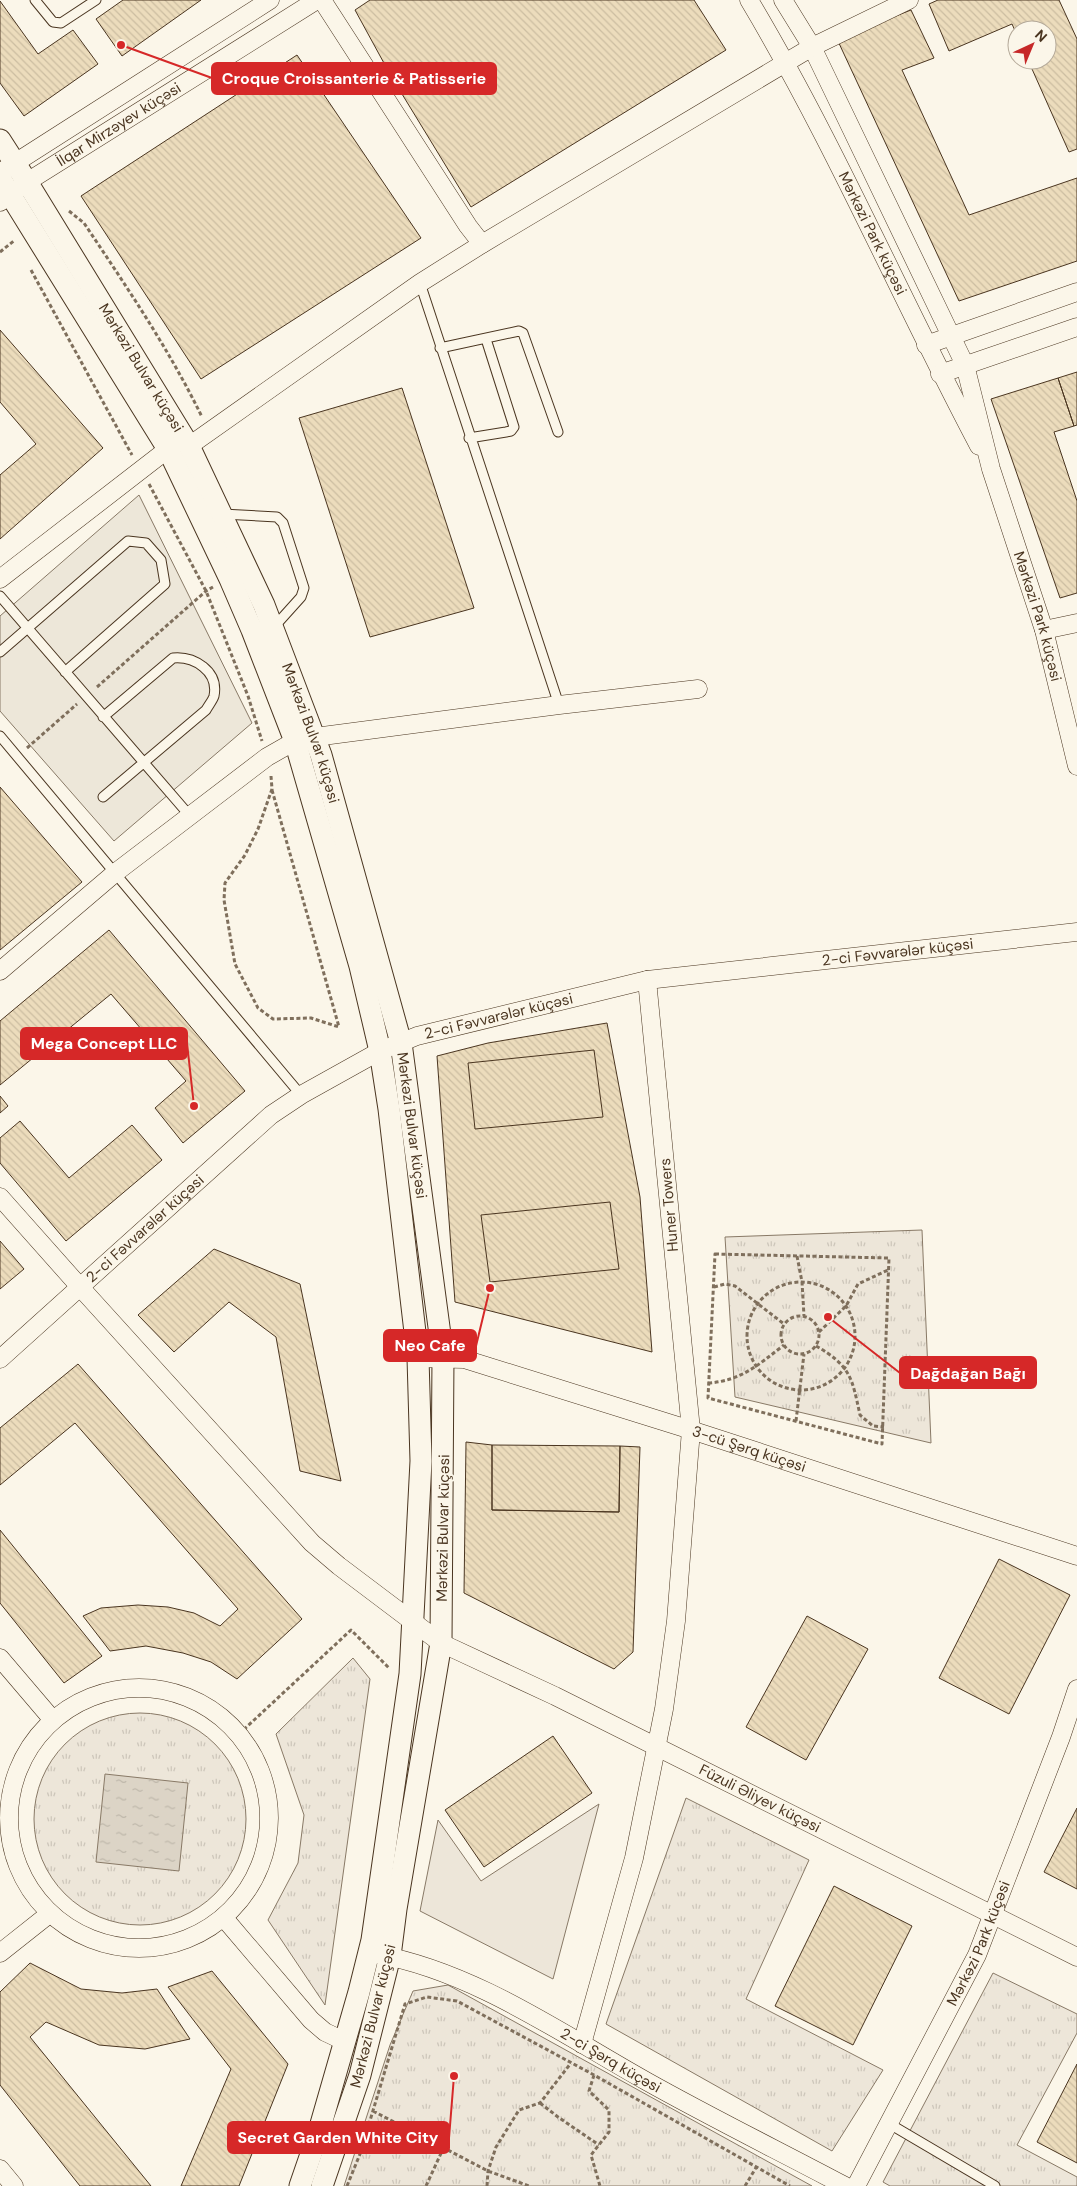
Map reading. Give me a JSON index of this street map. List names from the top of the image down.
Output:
{
  "streets": {
    "street": [
      "İlqar Mirzəyev küçəsi",
      "Mərkəzi Park küçəsi",
      "Mərkəzi Bulvar küçəsi",
      "2-ci Fəvvarələr küçəsi",
      "Huner Towers",
      "3-cü Şərq küçəsi",
      "Füzuli Əliyev küçəsi",
      "2-ci Şərq küçəsi"
    ]
  },
  "crossings": [
    ["İlqar Mirzəyev küçəsi", "Mərkəzi Bulvar küçəsi"],
    ["Mərkəzi Park küçəsi", "Füzuli Əliyev küçəsi"],
    ["Mərkəzi Bulvar küçəsi", "2-ci Fəvvarələr küçəsi"],
    ["Mərkəzi Bulvar küçəsi", "3-cü Şərq küçəsi"],
    ["Mərkəzi Bulvar küçəsi", "Füzuli Əliyev küçəsi"],
    ["Mərkəzi Bulvar küçəsi", "2-ci Şərq küçəsi"],
    ["2-ci Fəvvarələr küçəsi", "Huner Towers"],
    ["2-ci Fəvvarələr küçəsi", "Füzuli Əliyev küçəsi"],
    ["Huner Towers", "3-cü Şərq küçəsi"],
    ["Huner Towers", "Füzuli Əliyev küçəsi"],
    ["Huner Towers", "2-ci Şərq küçəsi"]
  ],
  "places": [
    "Croque Croissanterie & Patisserie",
    "Mega Concept LLC",
    "Neo Cafe",
    "Dağdağan Bağı",
    "Secret Garden White City"
  ],
  "north": "top right"
}
